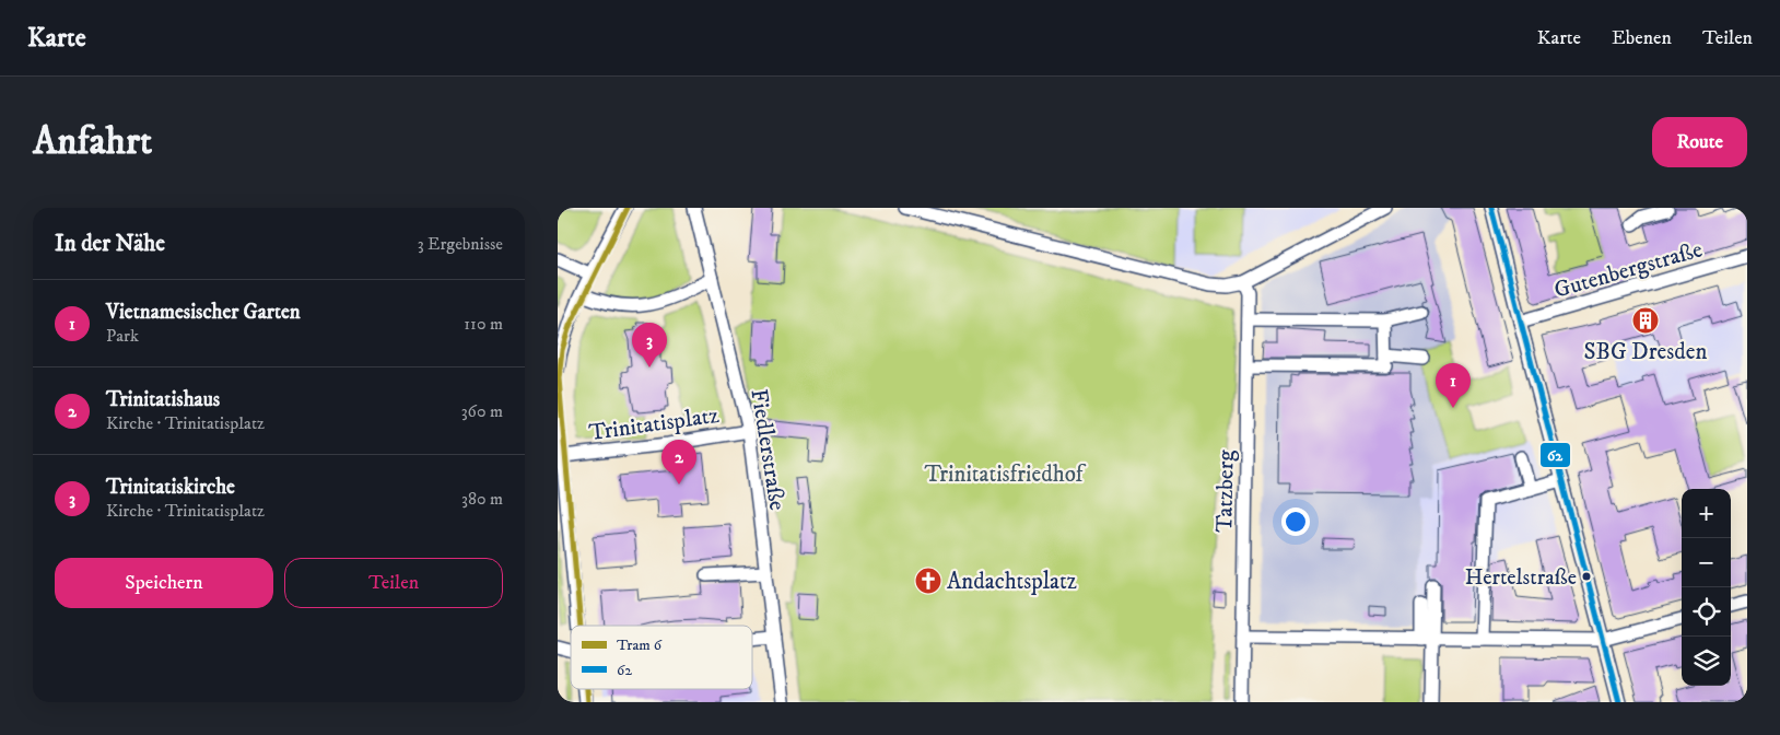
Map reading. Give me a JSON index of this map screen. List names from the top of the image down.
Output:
{
  "streets": {
    "street": [
      "Gutenbergstraße",
      "Trinitatisplatz",
      "Fiedlerstraße",
      "Tatzberg"
    ]
  },
  "crossings": [
    ["Trinitatisplatz", "Fiedlerstraße"]
  ],
  "parks": ["Trinitatisfriedhof"],
  "places": {
    "building": ["SBG Dresden"],
    "other": ["Hertelstraße"],
    "church": ["Andachtsplatz"]
  },
  "lines": ["tram line 6", "transit line 62"],
  "legend": ["Tram 6", "62"],
  "page": {
    "header": "Karte",
    "nav": ["Karte", "Ebenen", "Teilen"],
    "buttons": [
      "Route",
      ["Speichern", "Teilen"]
    ],
    "title": "Anfahrt",
    "heading": ["In der Nähe", "3 Ergebnisse"],
    "list": [
      {
        "mark": "1",
        "name": "Vietnamesischer Garten",
        "note": "Park",
        "value": "110 m"
      },
      {
        "mark": "2",
        "name": "Trinitatishaus",
        "note": "Kirche · Trinitatisplatz",
        "value": "360 m"
      },
      {
        "mark": "3",
        "name": "Trinitatiskirche",
        "note": "Kirche · Trinitatisplatz",
        "value": "380 m"
      }
    ],
    "pins": ["3", "1", "2"],
    "map_buttons": ["+", "−"]
  }
}
